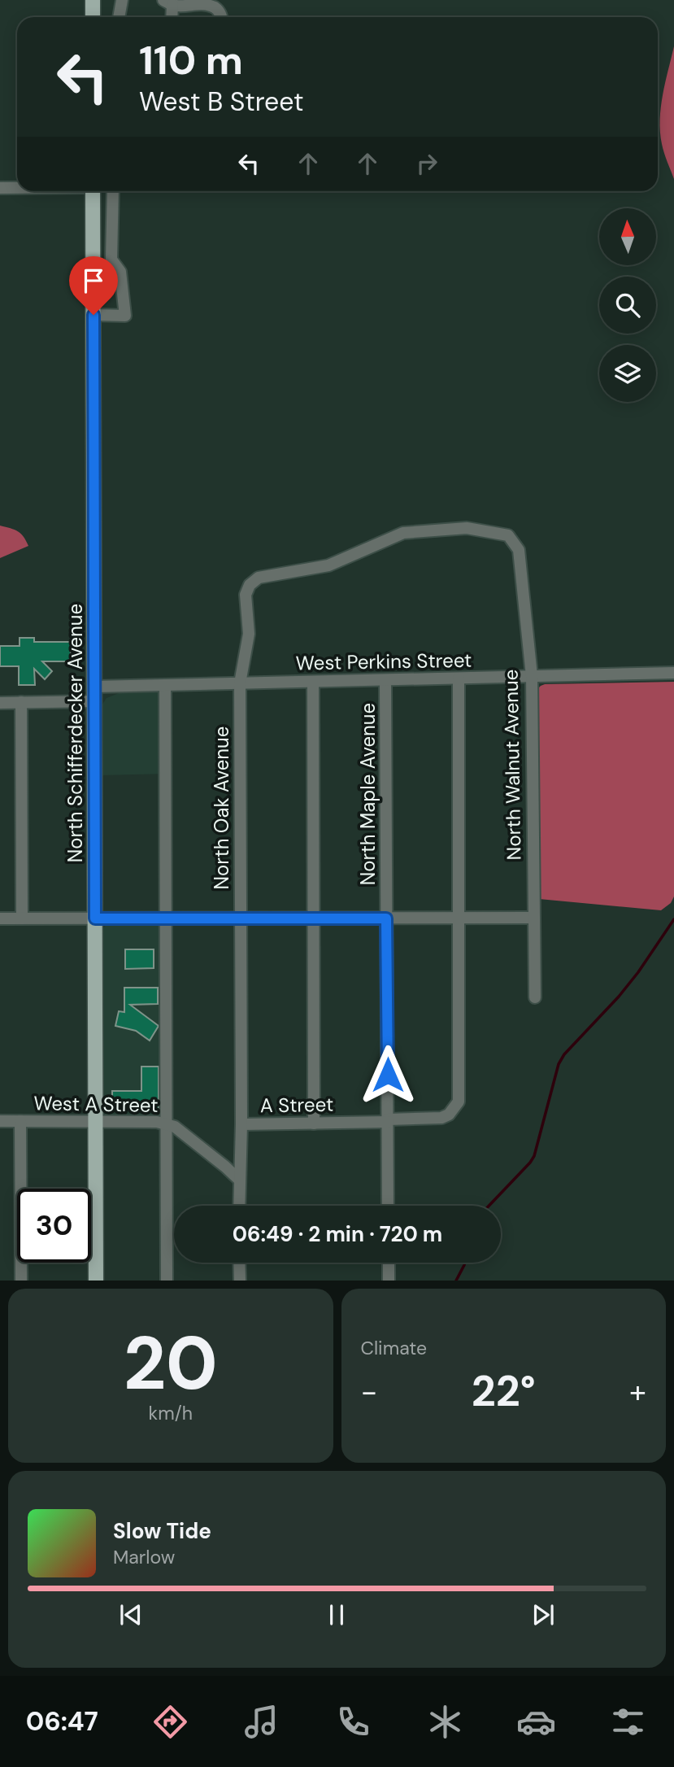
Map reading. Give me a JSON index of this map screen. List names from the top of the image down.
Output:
{
  "streets": {
    "main road": ["North Schifferdecker Avenue"],
    "street": [
      "West Perkins Street",
      "North Walnut Avenue",
      "North Maple Avenue",
      "North Oak Avenue",
      "West A Street",
      "A Street"
    ]
  },
  "crossings": [
    ["West Perkins Street", "North Schifferdecker Avenue"],
    ["West Perkins Street", "North Walnut Avenue"],
    ["West Perkins Street", "North Maple Avenue"],
    ["West Perkins Street", "North Oak Avenue"],
    ["West Perkins Street", "A Street"],
    ["North Schifferdecker Avenue", "West A Street"],
    ["North Walnut Avenue", "North Oak Avenue"],
    ["North Maple Avenue", "A Street"],
    ["North Oak Avenue", "West A Street"],
    ["North Oak Avenue", "A Street"]
  ],
  "north": "top",
  "page": {
    "turn": ["110 m", "West B Street"],
    "limit": "30",
    "trip": "06:49 · 2 min · 720 m",
    "tile": [
      ["20", "km/h"],
      "Climate"
    ],
    "heat": ["−", "22°", "+"],
    "song": ["Slow Tide", "Marlow"],
    "tabs": "06:47"
  }
}
